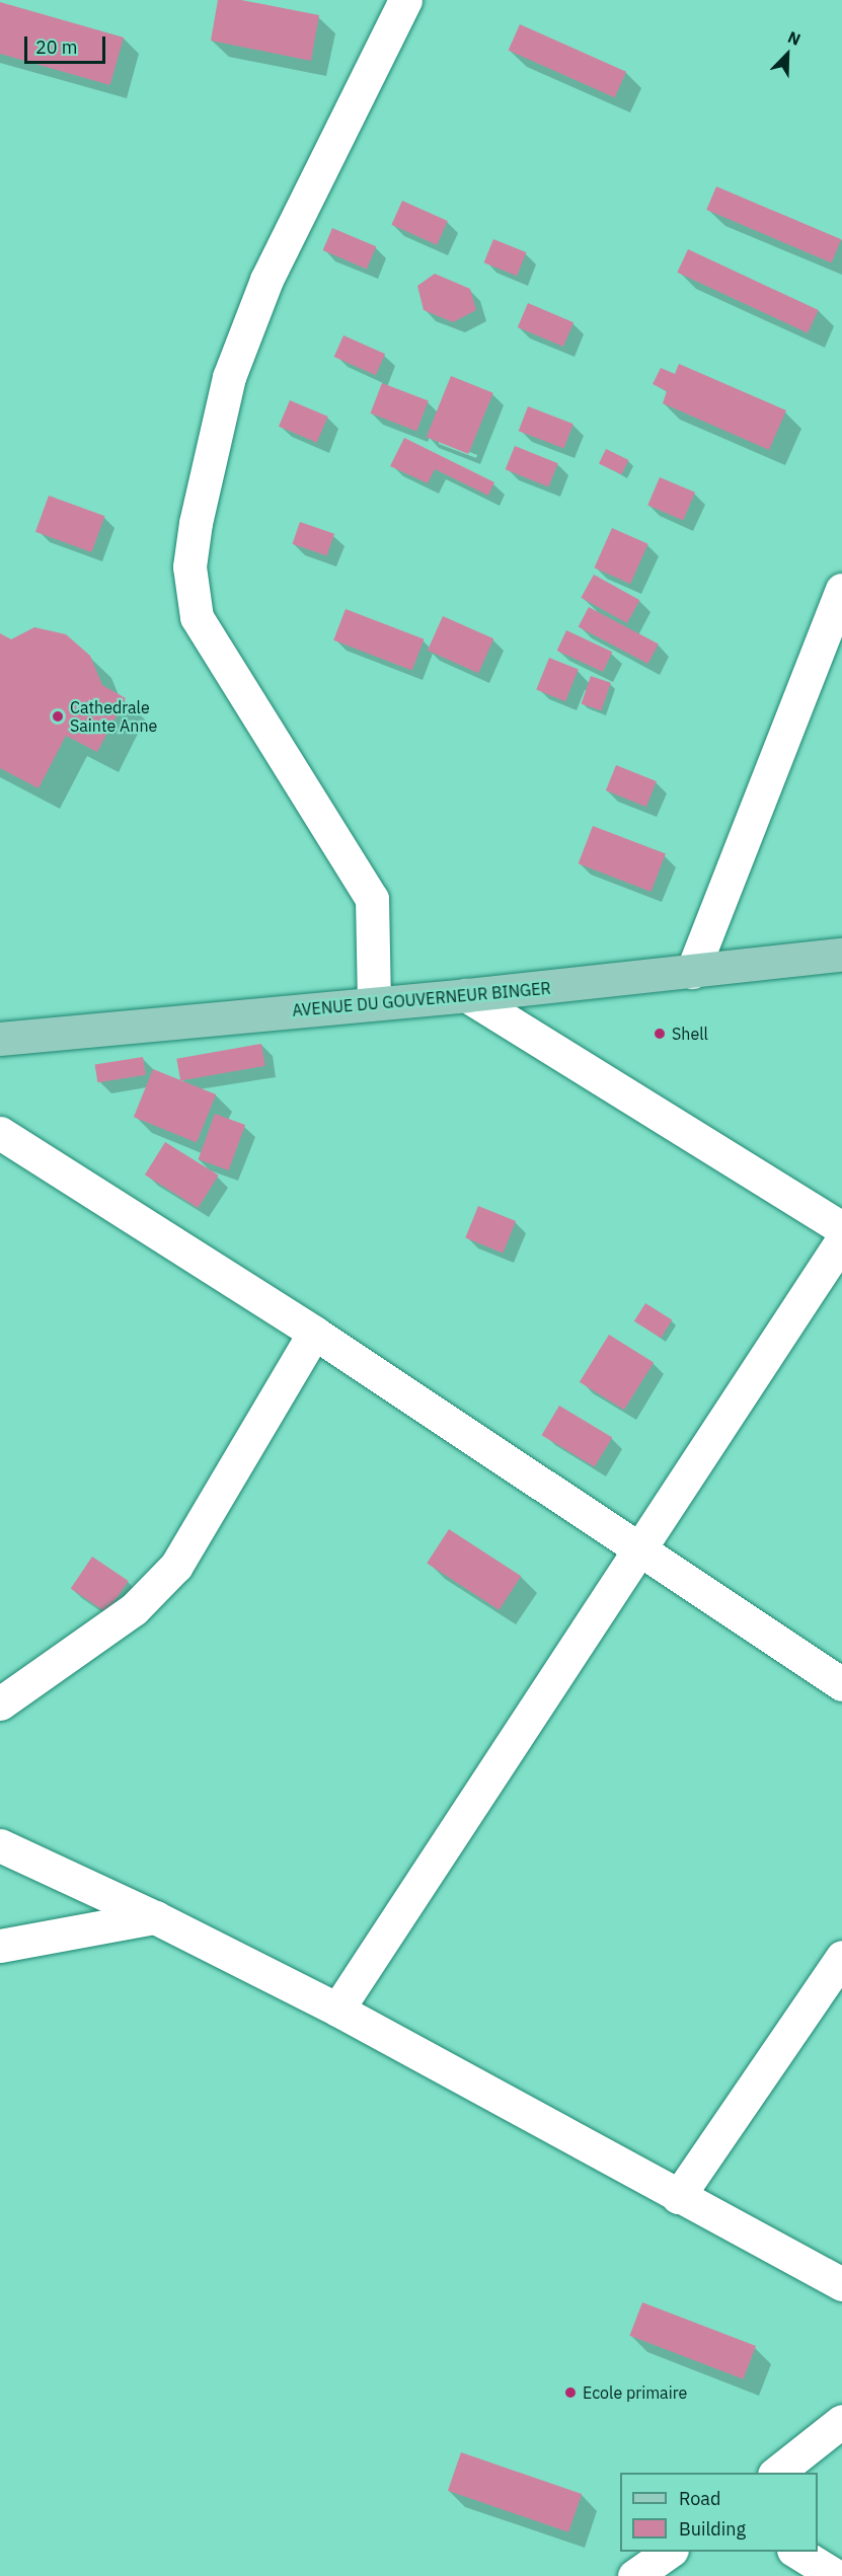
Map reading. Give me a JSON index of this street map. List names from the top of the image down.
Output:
{
  "streets": {
    "main road": ["AVENUE DU GOUVERNEUR BINGER"]
  },
  "places": ["Cathedrale Sainte Anne", "Shell", "Ecole primaire"],
  "legend": ["Road", "Building"],
  "scale_bar": "20 m",
  "north": "top right"
}
